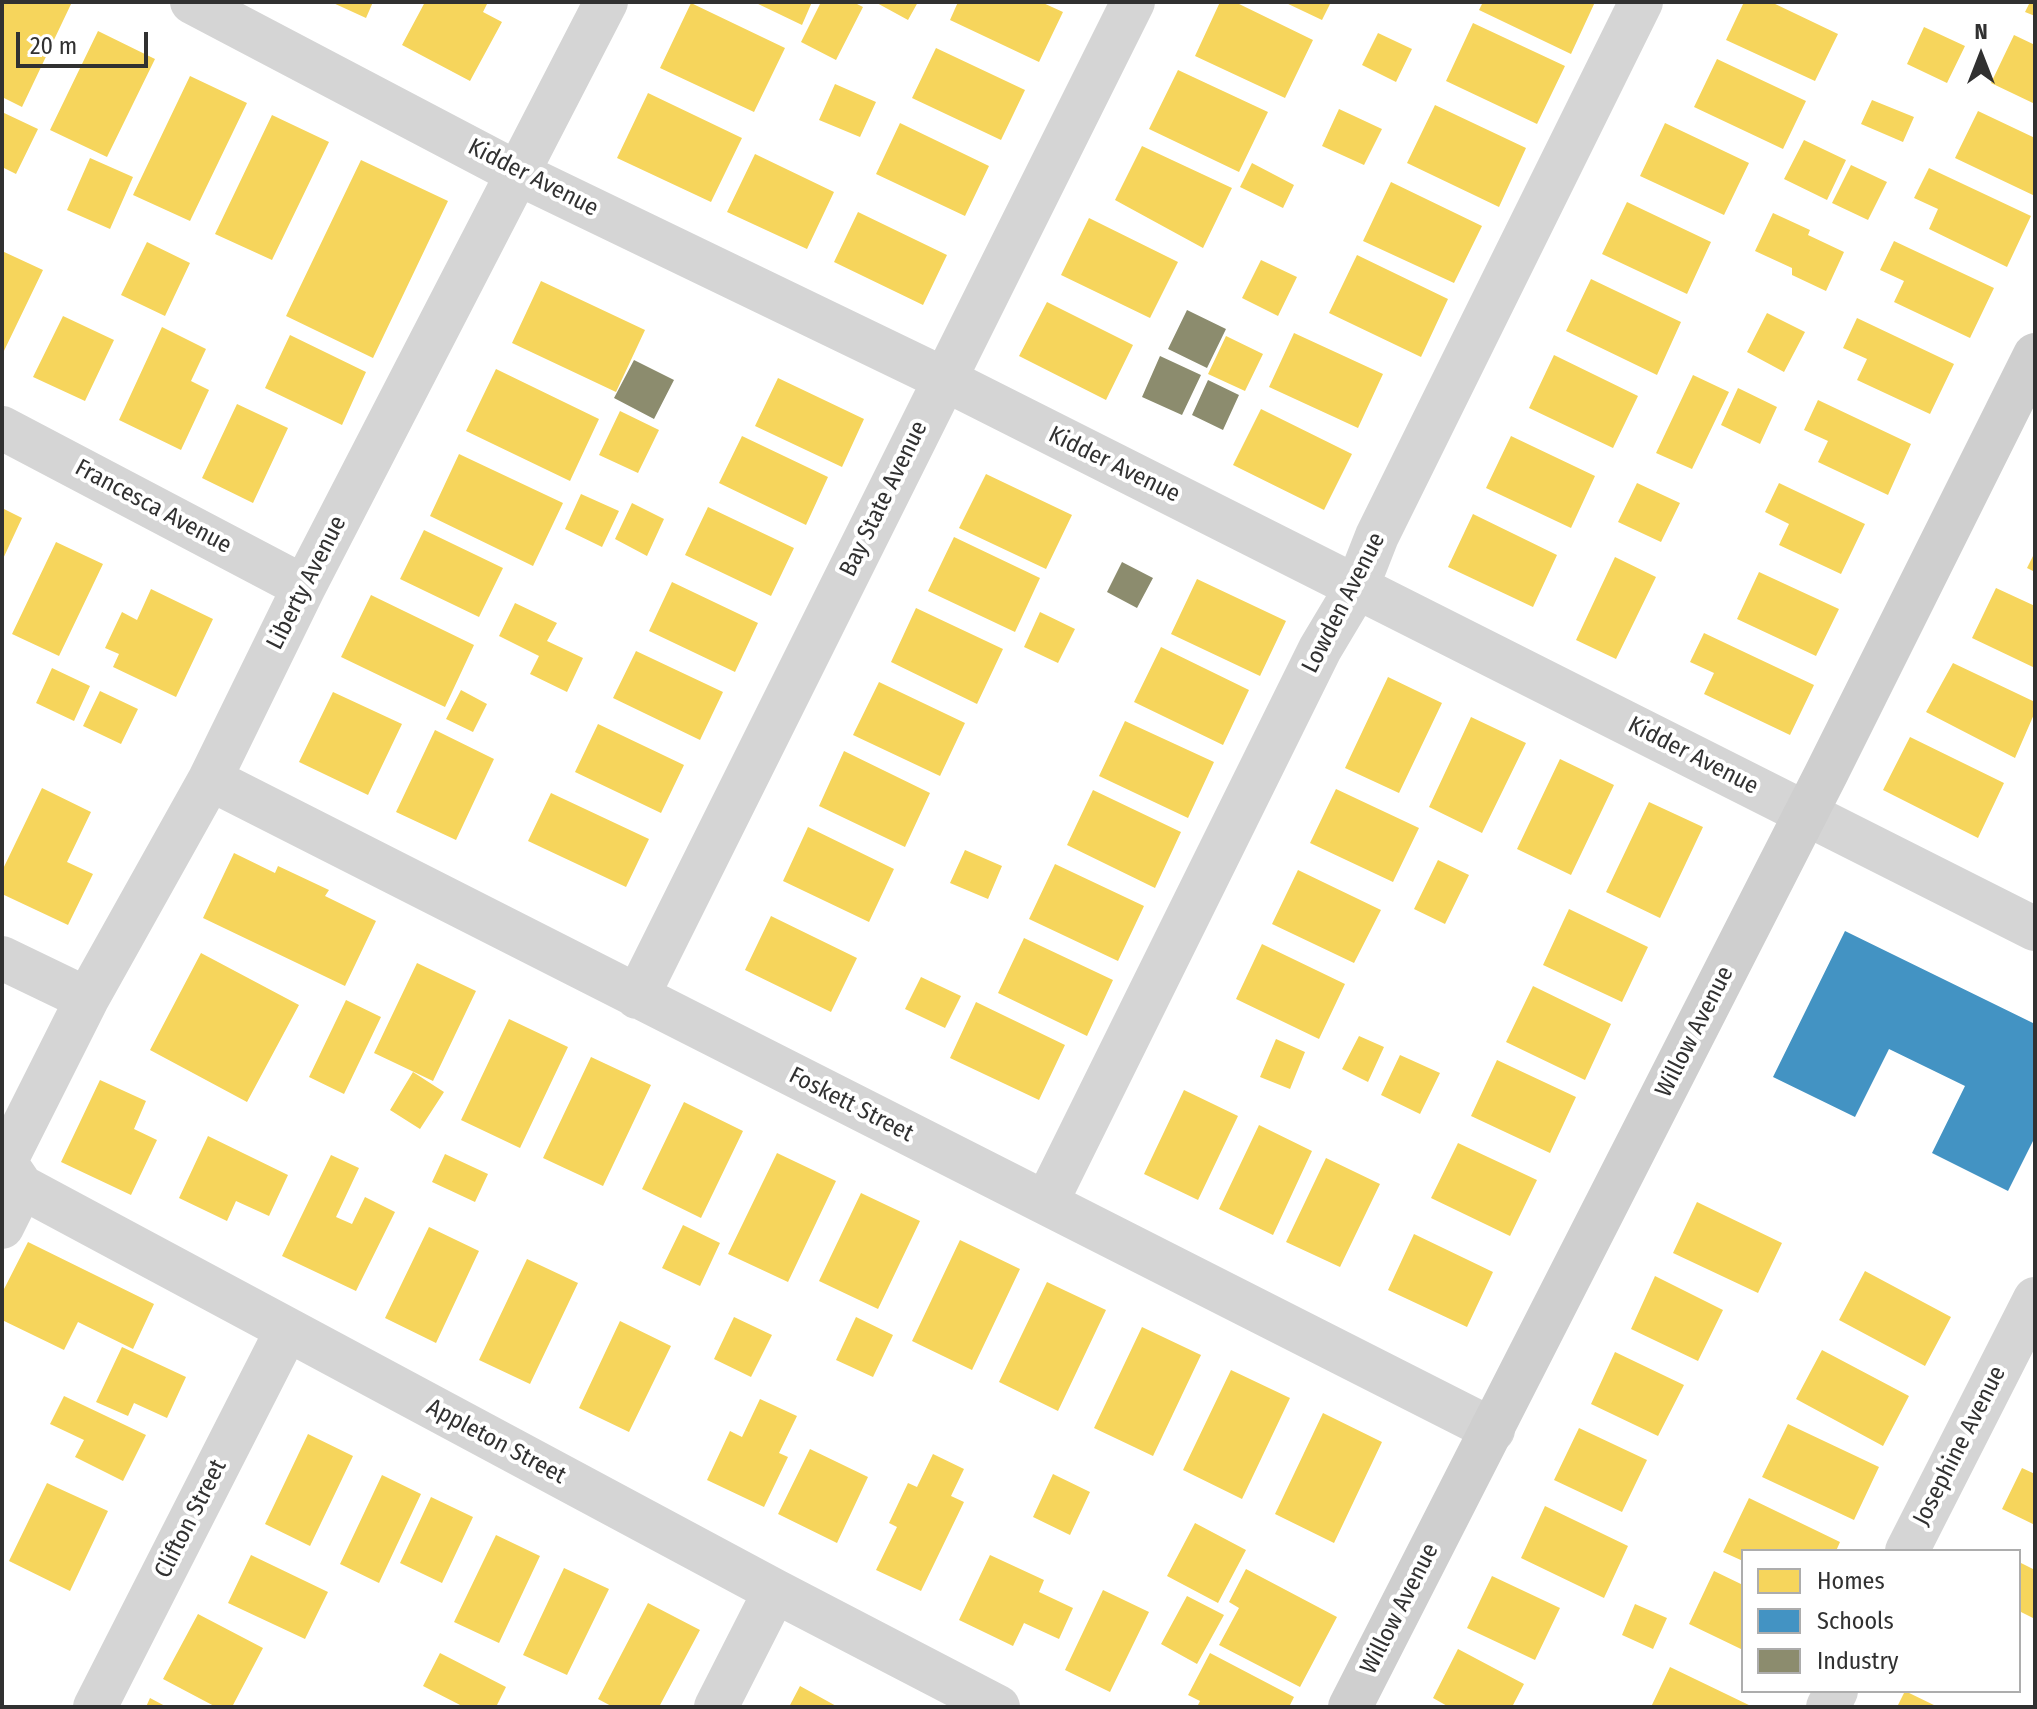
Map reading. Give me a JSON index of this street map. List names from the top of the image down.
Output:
{
  "streets": {
    "street": [
      "Kidder Avenue",
      "Bay State Avenue",
      "Francesca Avenue",
      "Liberty Avenue",
      "Lowden Avenue",
      "Willow Avenue",
      "Foskett Street",
      "Appleton Street",
      "Josephine Avenue",
      "Clifton Street"
    ]
  },
  "crossings": [
    ["Kidder Avenue", "Bay State Avenue"],
    ["Kidder Avenue", "Liberty Avenue"],
    ["Kidder Avenue", "Lowden Avenue"],
    ["Kidder Avenue", "Willow Avenue"],
    ["Bay State Avenue", "Foskett Street"],
    ["Francesca Avenue", "Liberty Avenue"],
    ["Liberty Avenue", "Foskett Street"],
    ["Liberty Avenue", "Appleton Street"],
    ["Lowden Avenue", "Foskett Street"],
    ["Willow Avenue", "Foskett Street"],
    ["Appleton Street", "Clifton Street"]
  ],
  "legend": ["Homes", "Schools", "Industry"],
  "scale_bar": "20 m",
  "north": "top"
}
